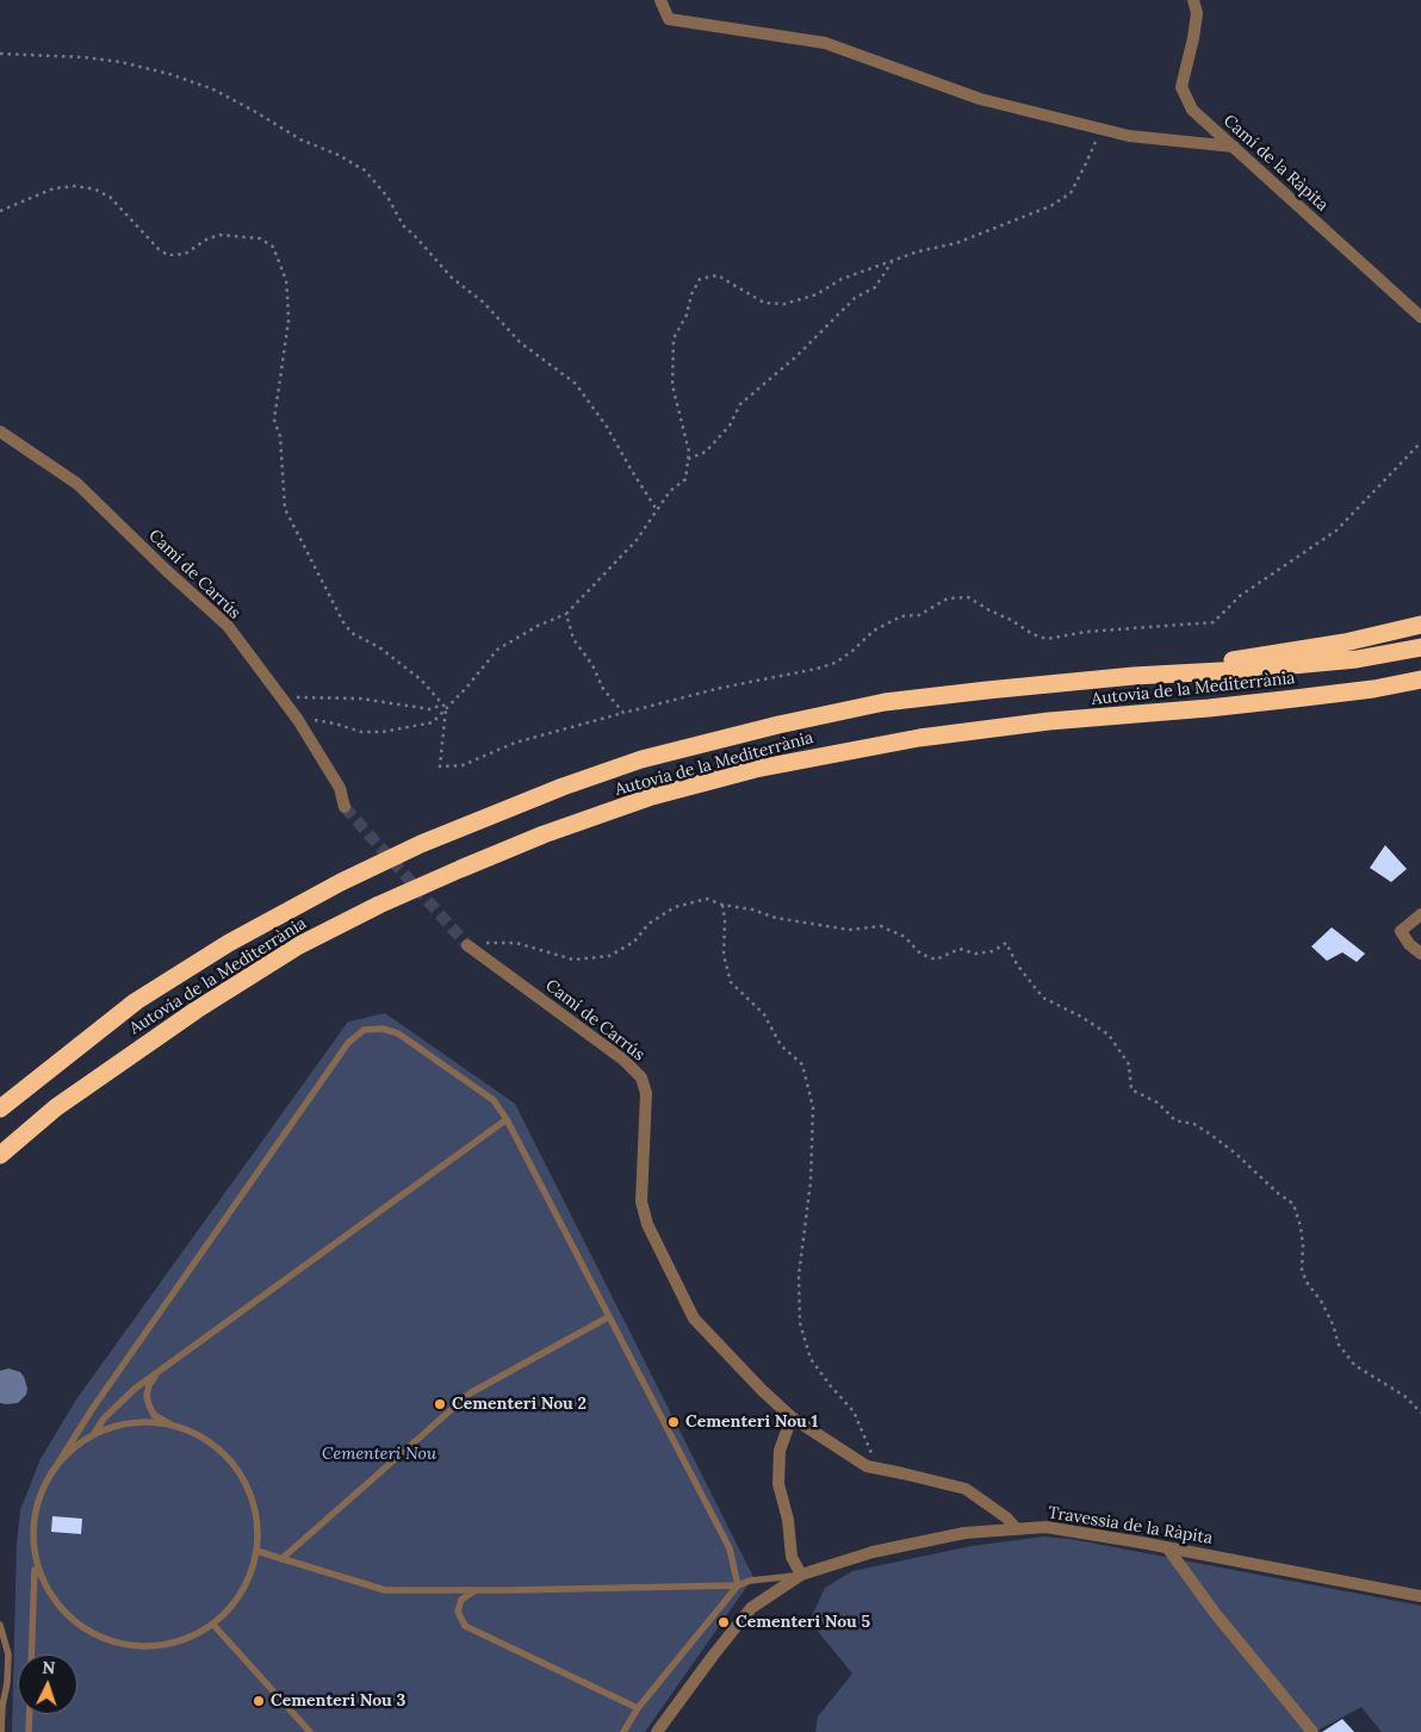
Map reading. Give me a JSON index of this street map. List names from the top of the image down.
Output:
{
  "streets": {
    "highway": ["Autovia de la Mediterrània"],
    "street": ["Camí de la Ràpita", "Camí de Carrús", "Travessia de la Ràpita"]
  },
  "crossings": [
    ["Camí de Carrús", "Travessia de la Ràpita"]
  ],
  "parks": ["Cementeri Nou"],
  "places": [
    "Cementeri Nou 2",
    "Cementeri Nou 1",
    "Cementeri Nou 5",
    "Cementeri Nou 3"
  ],
  "north": "top"
}
